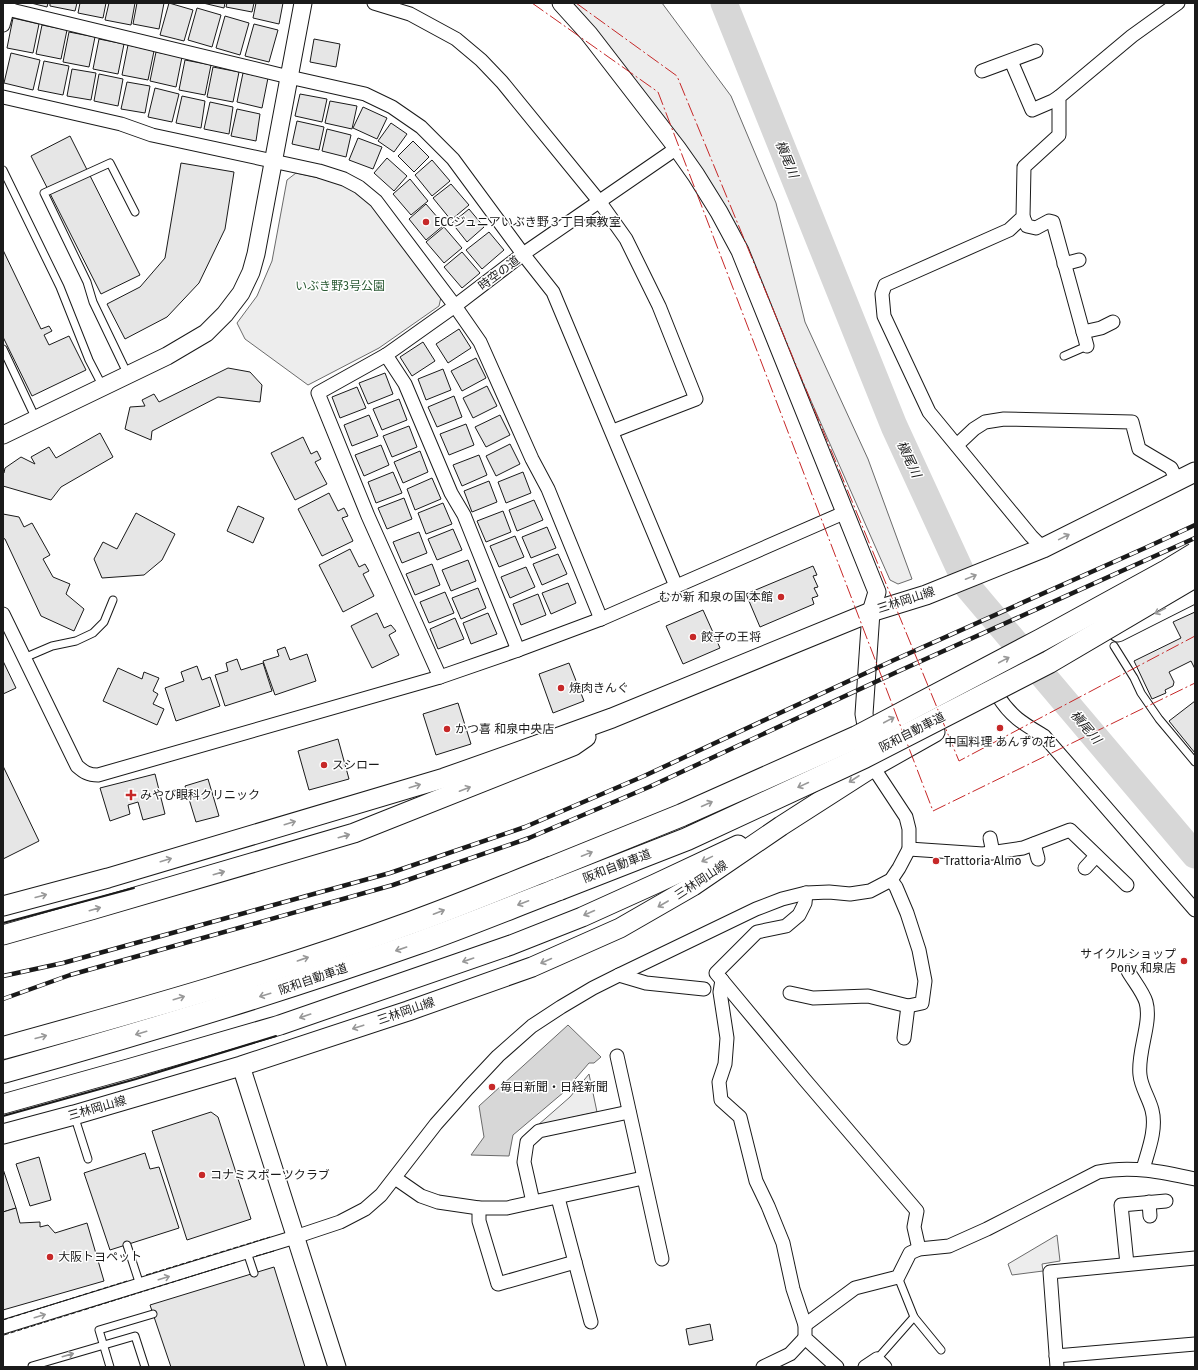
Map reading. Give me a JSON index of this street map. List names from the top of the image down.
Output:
{
  "streets": {
    "highway": ["阪和自動車道"],
    "main road": ["三林岡山線"],
    "street": ["時空の道"]
  },
  "water": ["槇尾川"],
  "parks": ["いぶき野3号公園"],
  "places": {
    "other": [
      "ECCジュニアいぶき野３丁目東教室",
      "むか新 和泉の国 本館",
      "餃子の王将",
      "焼肉きんぐ",
      "中国料理 あんずの花",
      "かつ喜 和泉中央店",
      "スシロー",
      "Trattoria Almo",
      "サイクルショップ Pony 和泉店",
      "毎日新聞・日経新聞",
      "コナミスポーツクラブ",
      "大阪トヨペット"
    ],
    "health": ["みやび眼科クリニック"]
  }
}
